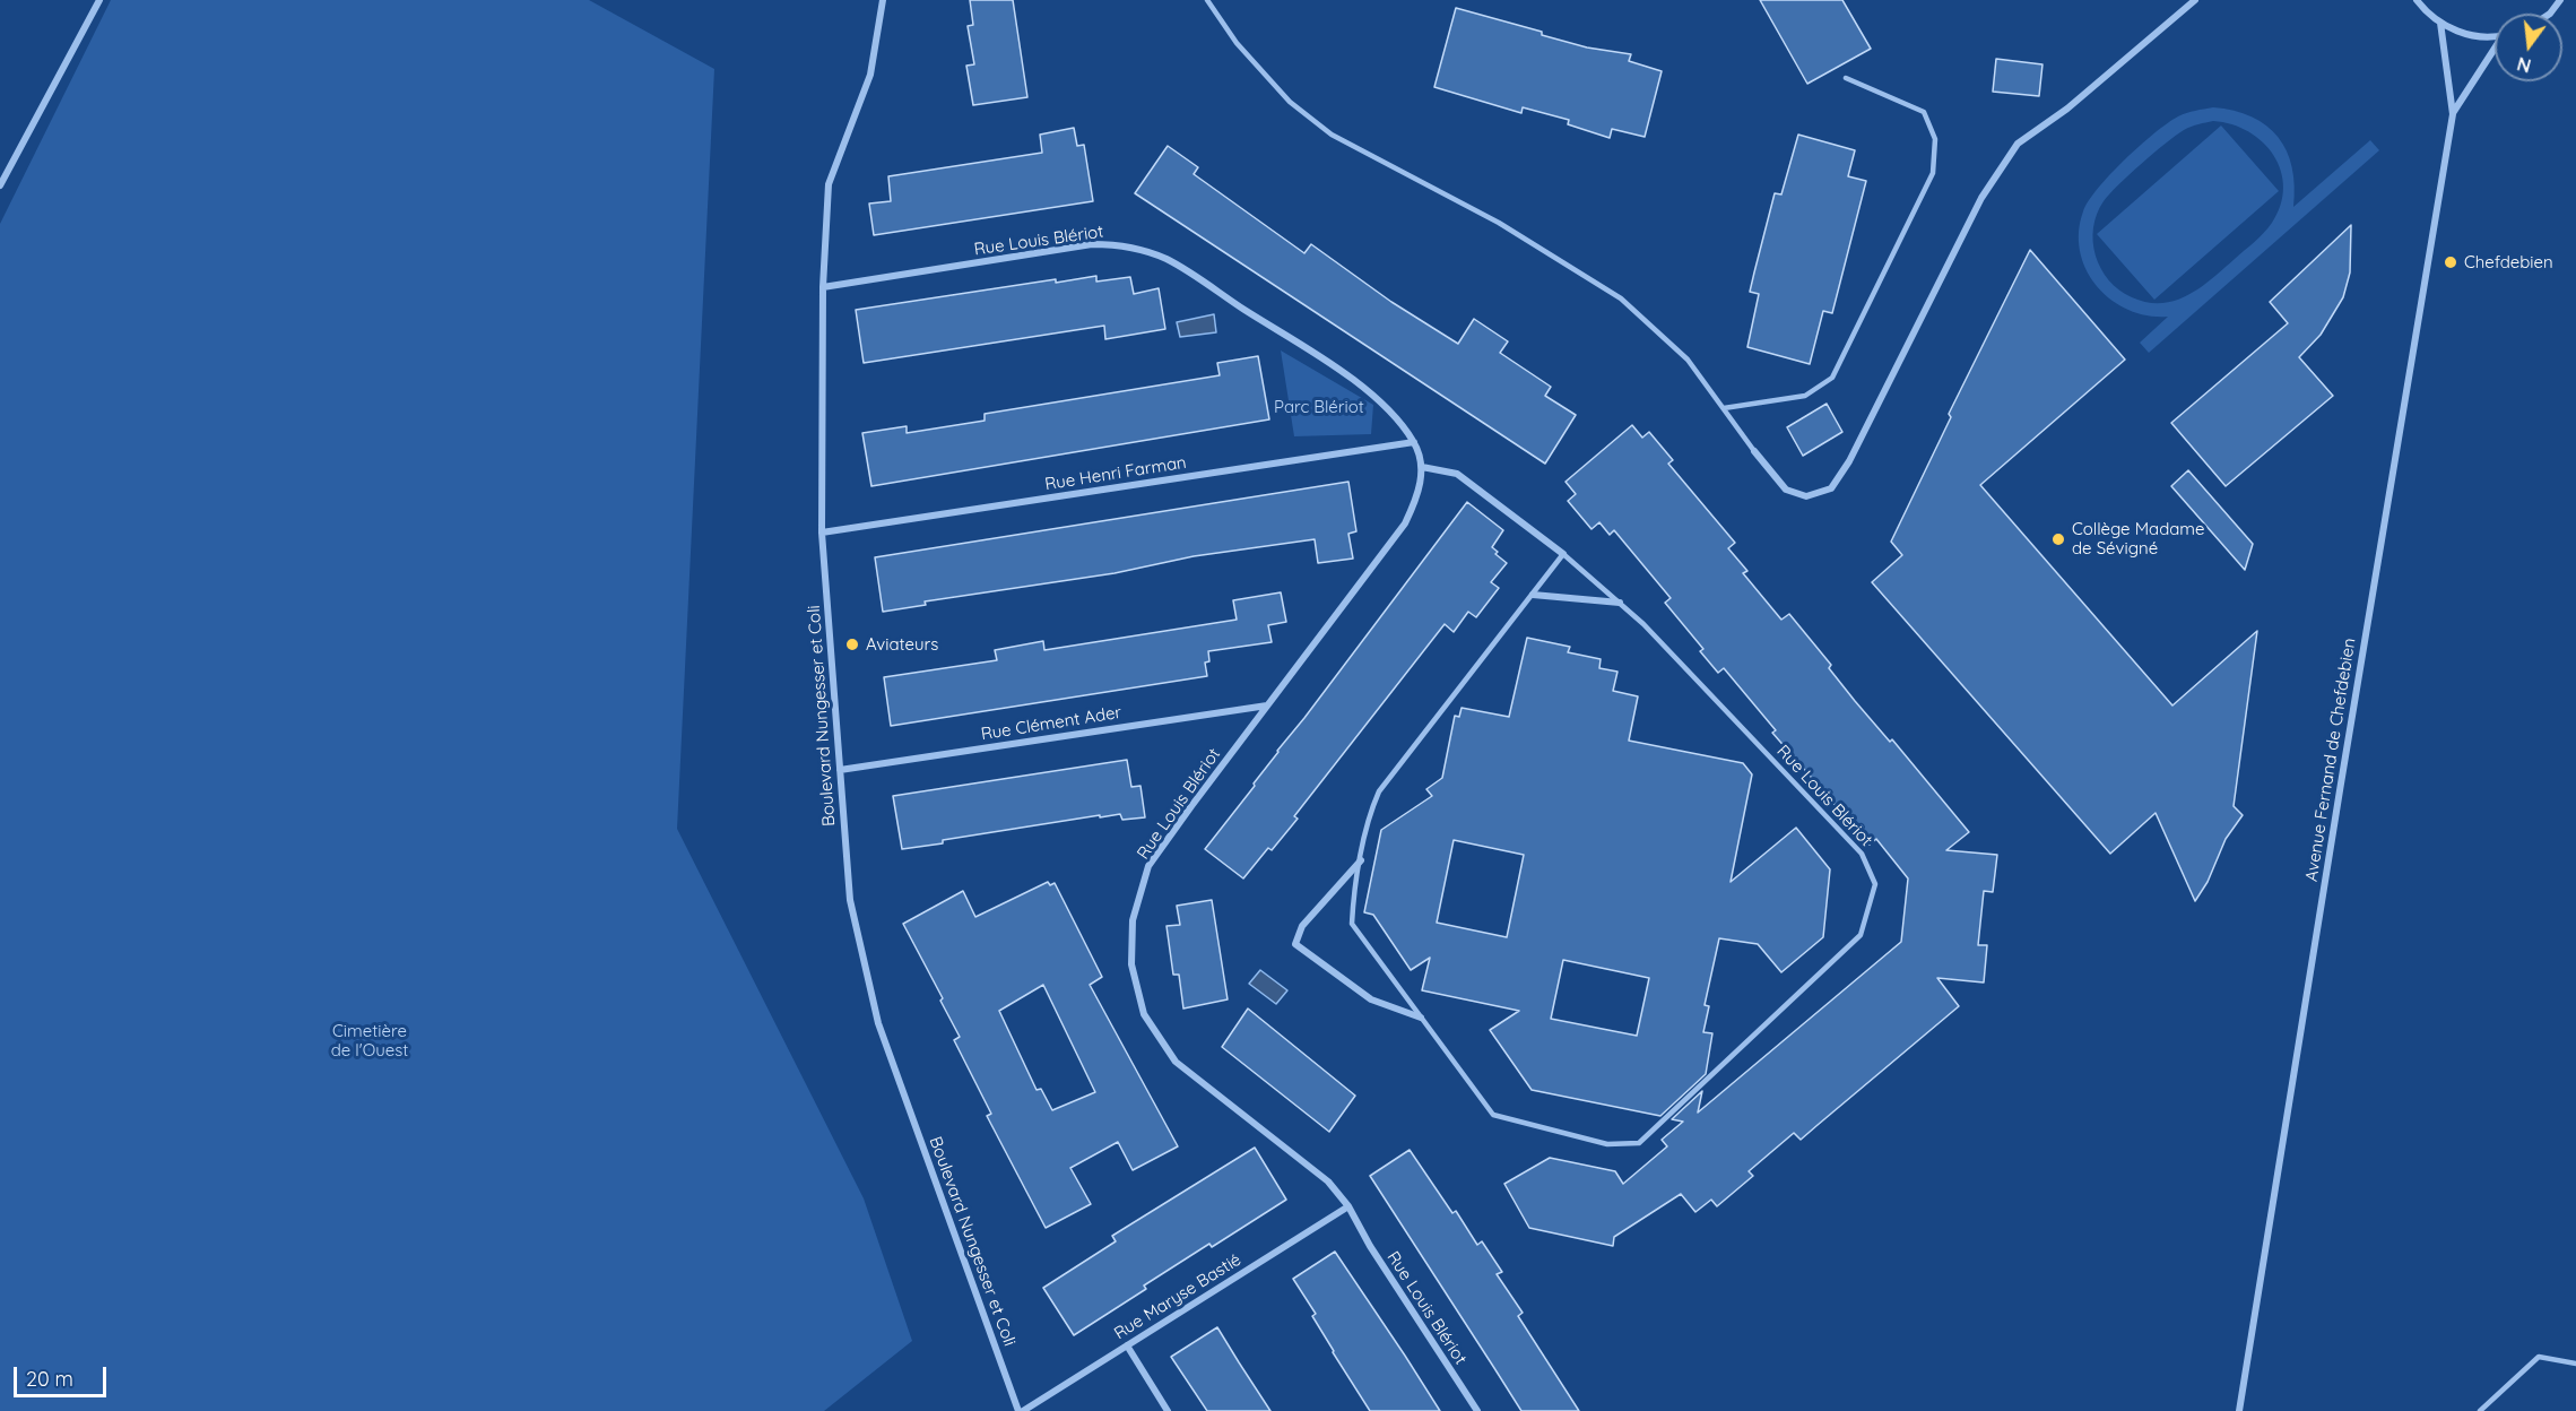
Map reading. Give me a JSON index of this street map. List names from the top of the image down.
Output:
{
  "streets": {
    "street": [
      "Rue Louis Blériot",
      "Rue Henri Farman",
      "Boulevard Nungesser et Coli",
      "Rue Clément Ader",
      "Avenue Fernand de Chefdebien",
      "Rue Maryse Bastié"
    ]
  },
  "crossings": [
    ["Rue Louis Blériot", "Rue Henri Farman"],
    ["Rue Louis Blériot", "Boulevard Nungesser et Coli"],
    ["Rue Louis Blériot", "Rue Clément Ader"],
    ["Rue Louis Blériot", "Rue Maryse Bastié"],
    ["Rue Henri Farman", "Boulevard Nungesser et Coli"],
    ["Boulevard Nungesser et Coli", "Rue Clément Ader"],
    ["Boulevard Nungesser et Coli", "Rue Maryse Bastié"]
  ],
  "parks": ["Parc Blériot", "Cimetière de l'Ouest"],
  "places": ["Chefdebien", "Collège Madame de Sévigné", "Aviateurs"],
  "scale_bar": "20 m",
  "north": "bottom"
}
